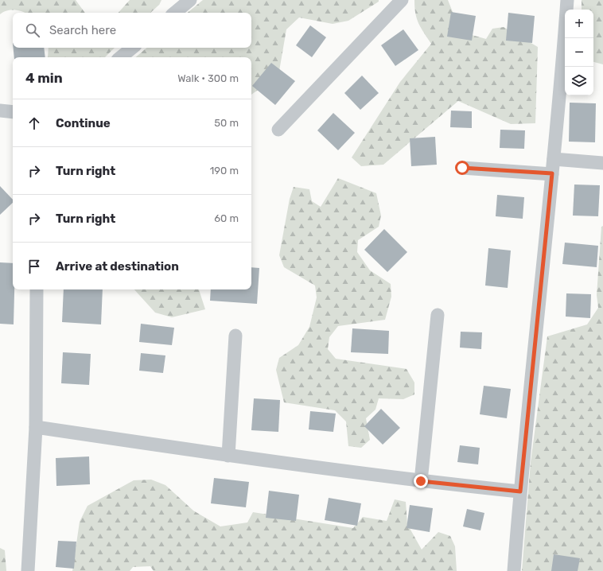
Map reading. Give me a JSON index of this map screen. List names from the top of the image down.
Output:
{
  "page": {
    "map_buttons": ["+", "−"],
    "search": "Search here",
    "heading": ["4 min", "Walk · 300 m"],
    "list": [
      ["Continue", "50 m"],
      ["Turn right", "190 m"],
      ["Turn right", "60 m"],
      "Arrive at destination"
    ]
  }
}
